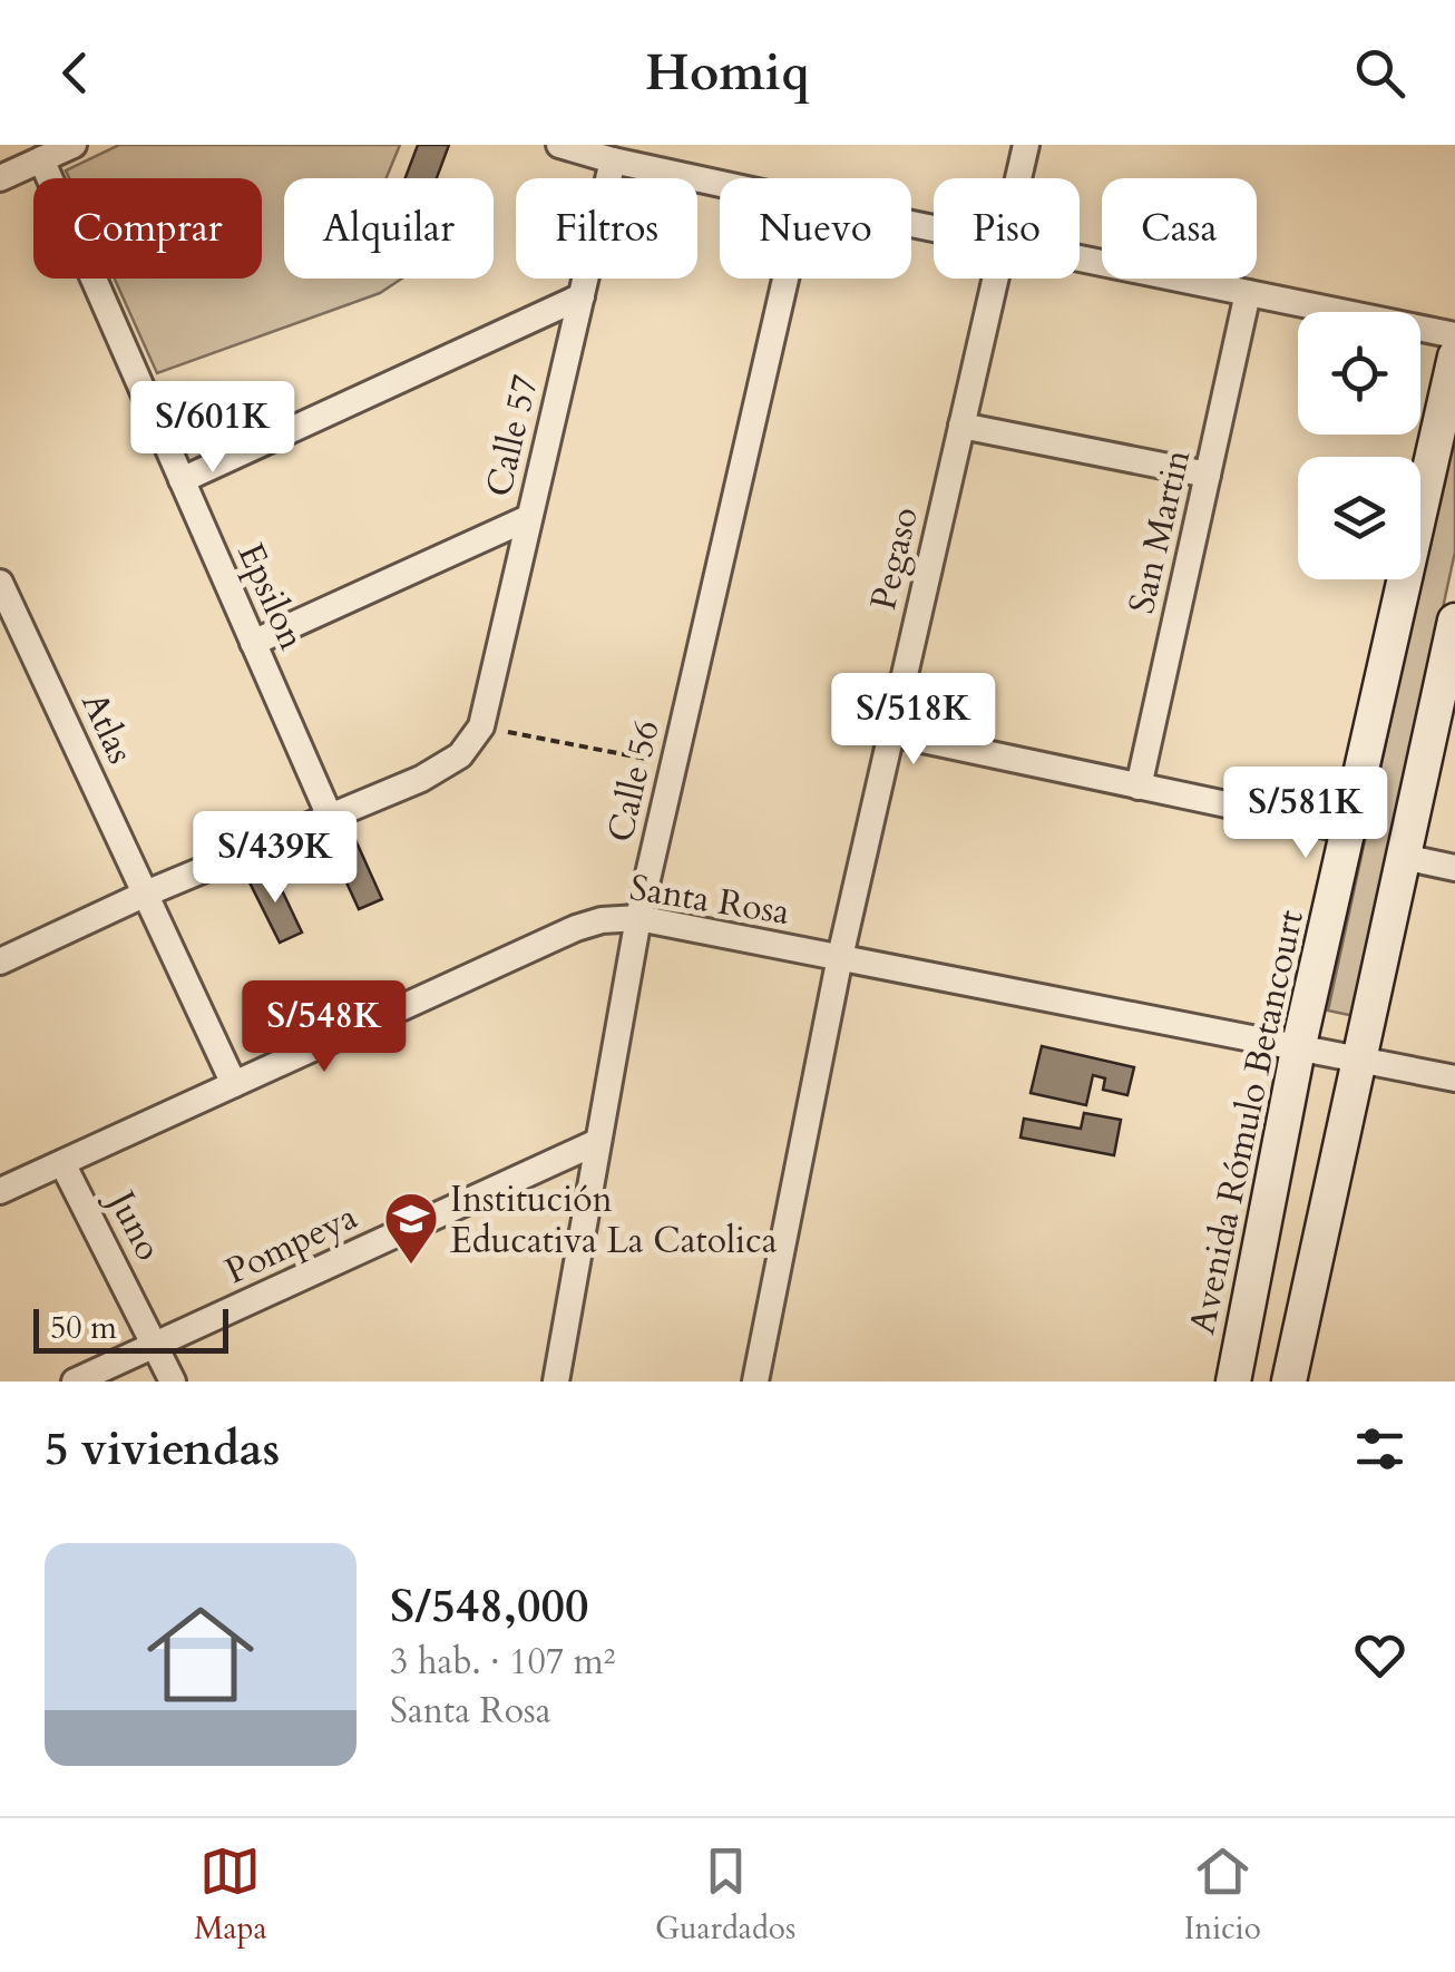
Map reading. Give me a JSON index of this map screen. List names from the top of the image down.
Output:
{
  "streets": {
    "street": [
      "Calle 57",
      "San Martin",
      "Pegaso",
      "Epsilon",
      "Atlas",
      "Calle 56",
      "Santa Rosa",
      "Avenida Rómulo Betancourt",
      "Juno",
      "Pompeya"
    ]
  },
  "crossings": [
    ["Pegaso", "Santa Rosa"],
    ["Atlas", "Santa Rosa"],
    ["Calle 56", "Santa Rosa"],
    ["Calle 56", "Pompeya"],
    ["Santa Rosa", "Avenida Rómulo Betancourt"],
    ["Santa Rosa", "Juno"],
    ["Juno", "Pompeya"]
  ],
  "places": {
    "school or university": ["Institución Educativa La Catolica"]
  },
  "scale_bar": "50 m",
  "page": {
    "header": "Homiq",
    "chip": [
      "Comprar",
      "Alquilar",
      "Filtros",
      "Nuevo",
      "Piso",
      "Casa"
    ],
    "price": [
      "S/601K",
      "S/518K",
      "S/581K",
      "S/439K",
      "S/548K"
    ],
    "scale": "50 m",
    "heading": "5 viviendas",
    "list": [
      {
        "name": "S/548,000",
        "note": "3 hab. · 107 m² · Santa Rosa"
      }
    ],
    "tabs": ["Mapa", "Guardados", "Inicio"]
  }
}
